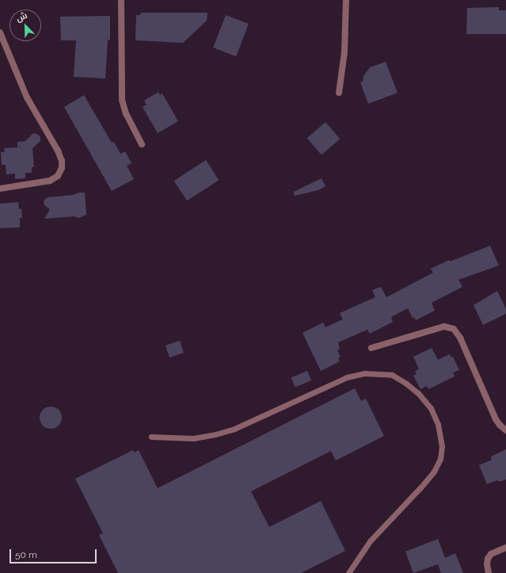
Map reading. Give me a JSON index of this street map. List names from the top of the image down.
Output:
{
  "scale_bar": "50 m",
  "north": "top left"
}
